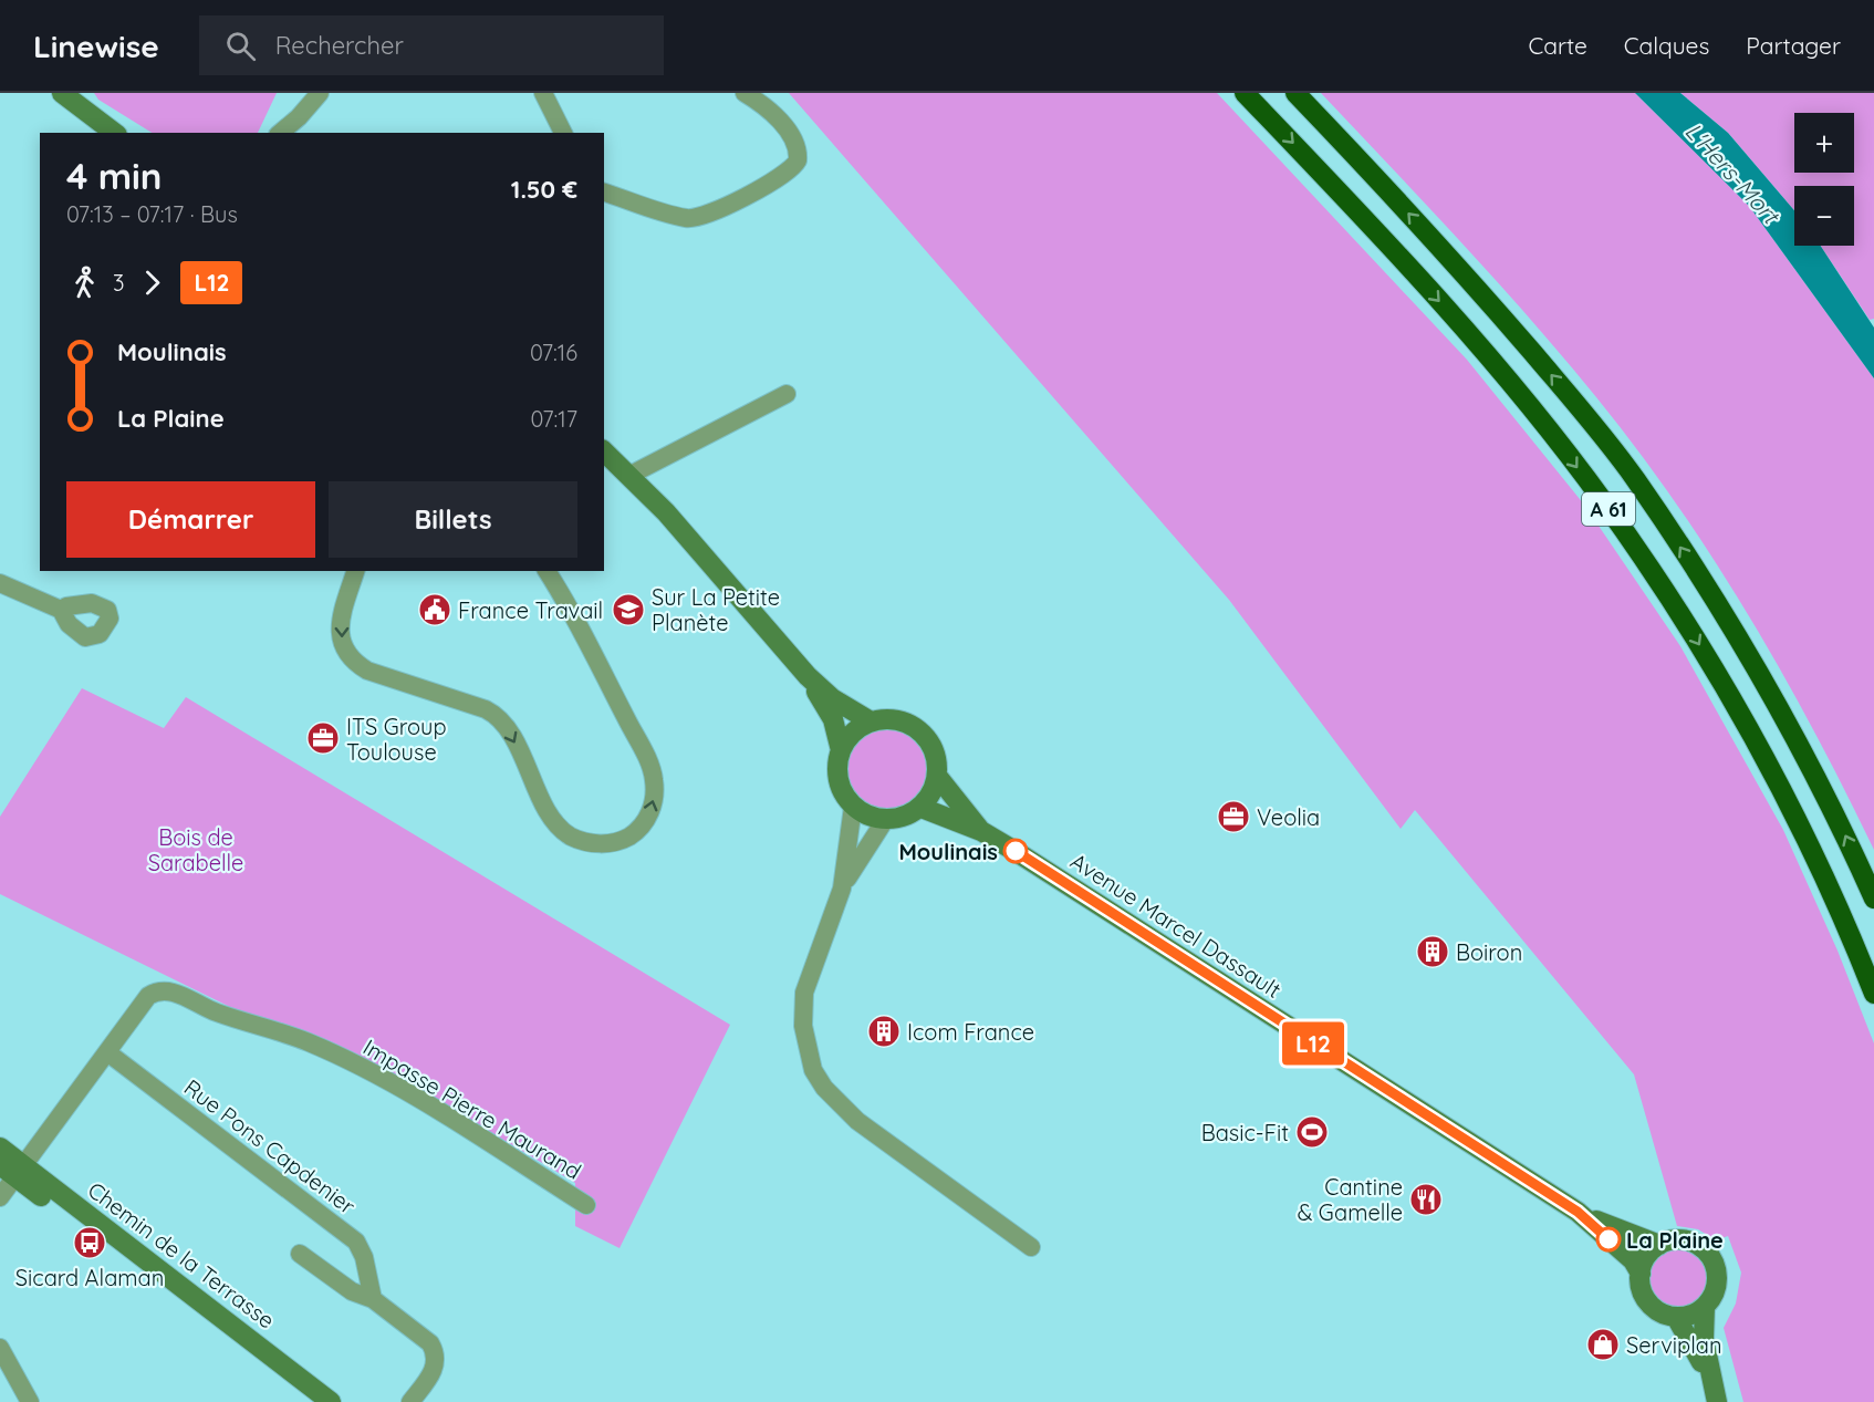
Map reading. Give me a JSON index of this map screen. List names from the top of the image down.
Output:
{
  "streets": {
    "highway": ["A 61"],
    "street": [
      "Avenue Marcel Dassault",
      "Impasse Pierre Maurand",
      "Rue Pons Capdenier",
      "Chemin de la Terrasse"
    ]
  },
  "crossings": [
    ["Impasse Pierre Maurand", "Rue Pons Capdenier"]
  ],
  "water": ["L'Hers-Mort"],
  "parks": ["Bois de Sarabelle"],
  "places": {
    "public building": ["France Travail"],
    "school or university": ["Sur La Petite Planète"],
    "office": ["ITS Group Toulouse", "Veolia"],
    "other": ["Moulinais", "La Plaine"],
    "building": ["Boiron", "Icom France"],
    "sports": ["Basic-Fit"],
    "restaurant": ["Cantine & Gamelle"],
    "bus stop": ["Sicard Alaman"],
    "shop": ["Serviplan"]
  },
  "lines": ["bus line L12"],
  "page": {
    "header": "Linewise",
    "search": "Rechercher",
    "nav": ["Carte", "Calques", "Partager"],
    "on_map": "L12",
    "map_buttons": ["+", "−"],
    "heading": ["4 min", "07:13 – 07:17 · Bus", "1.50 €"],
    "legs": ["3", "L12"],
    "list": [
      {
        "name": "Moulinais",
        "value": "07:16"
      },
      {
        "name": "La Plaine",
        "value": "07:17"
      }
    ],
    "buttons": ["Démarrer", "Billets"]
  }
}
